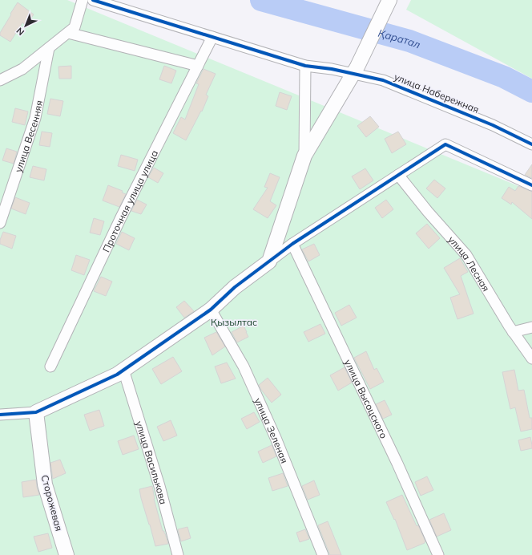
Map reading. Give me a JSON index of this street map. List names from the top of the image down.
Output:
{
  "streets": {
    "street": [
      "улица Набережная",
      "улица Весенняя",
      "Проточная улица улица",
      "улица Лесная",
      "улица Высоцского",
      "улица Зеленая",
      "улица Василькова",
      "Сторожевая"
    ]
  },
  "crossings": [
    ["улица Набережная", "Проточная улица улица"]
  ],
  "water": ["Қаратал"],
  "parks": ["Қызылтас"],
  "north": "bottom left"
}
